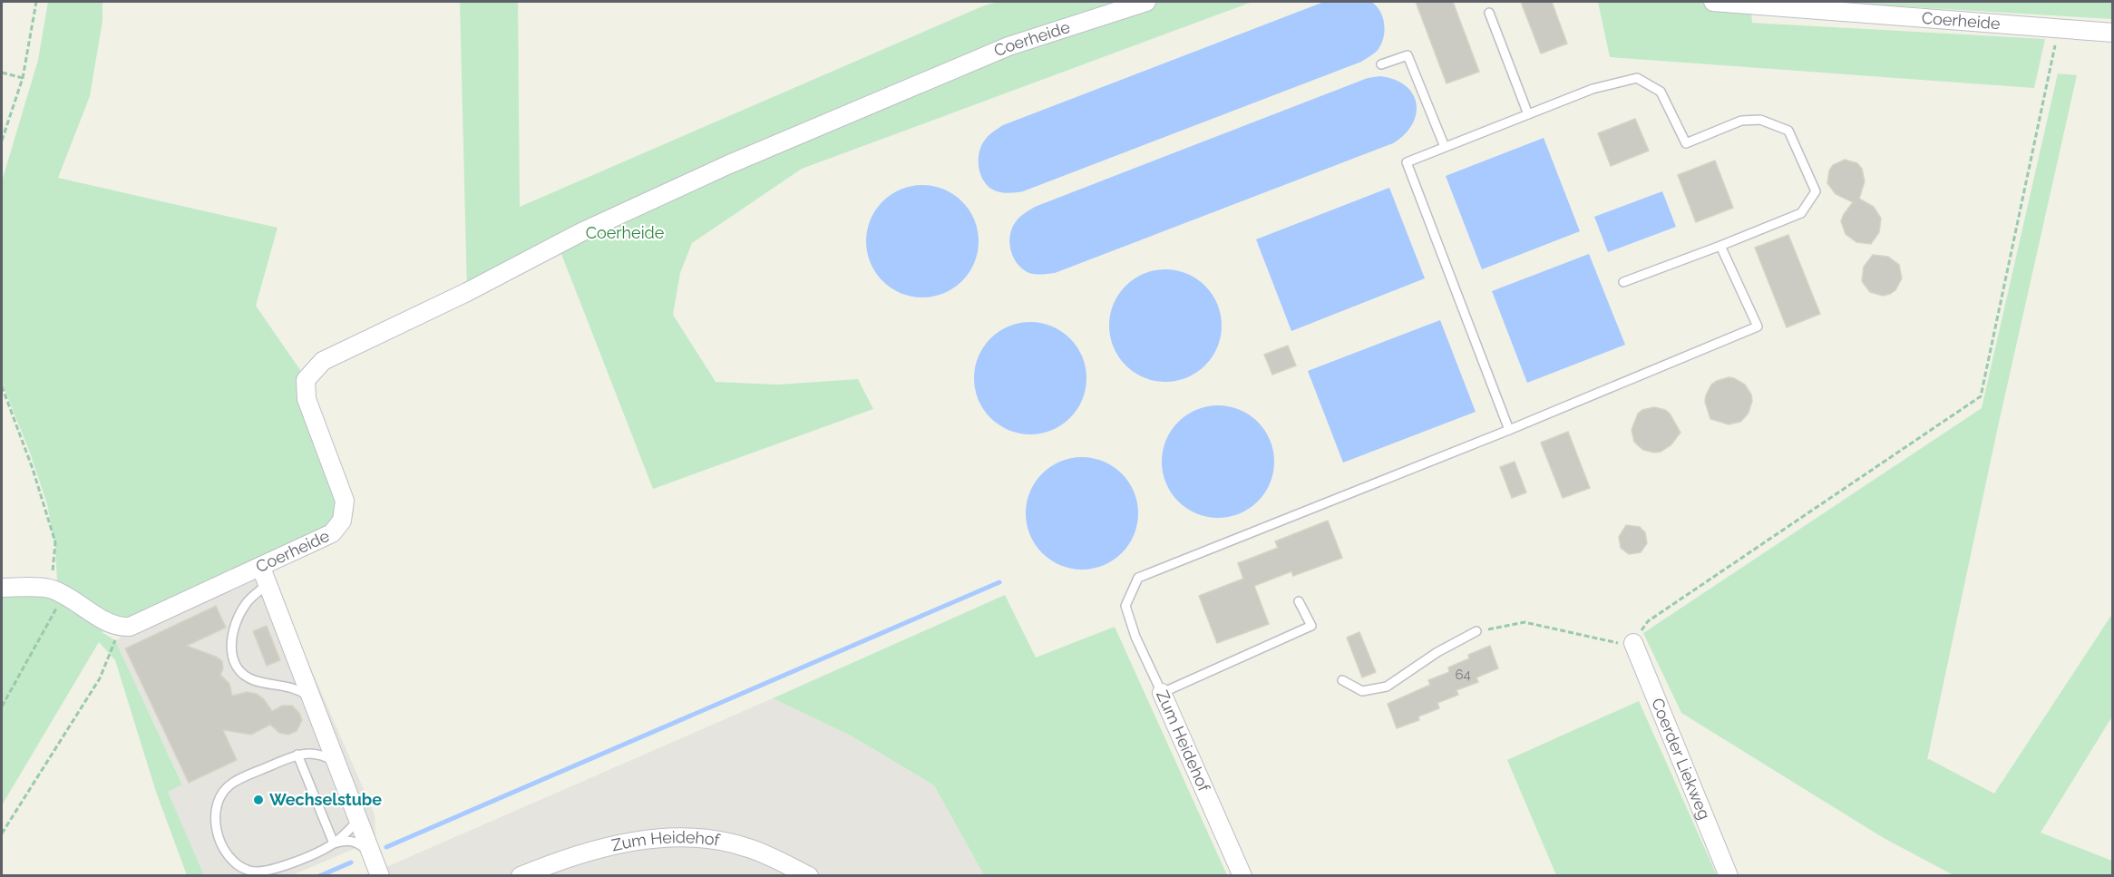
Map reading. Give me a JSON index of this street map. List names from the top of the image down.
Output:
{
  "streets": {
    "street": ["Coerheide", "Zum Heidehof", "Coerder Liekweg"]
  },
  "parks": ["Coerheide"],
  "places": ["Wechselstube"],
  "house_numbers": ["64"]
}
